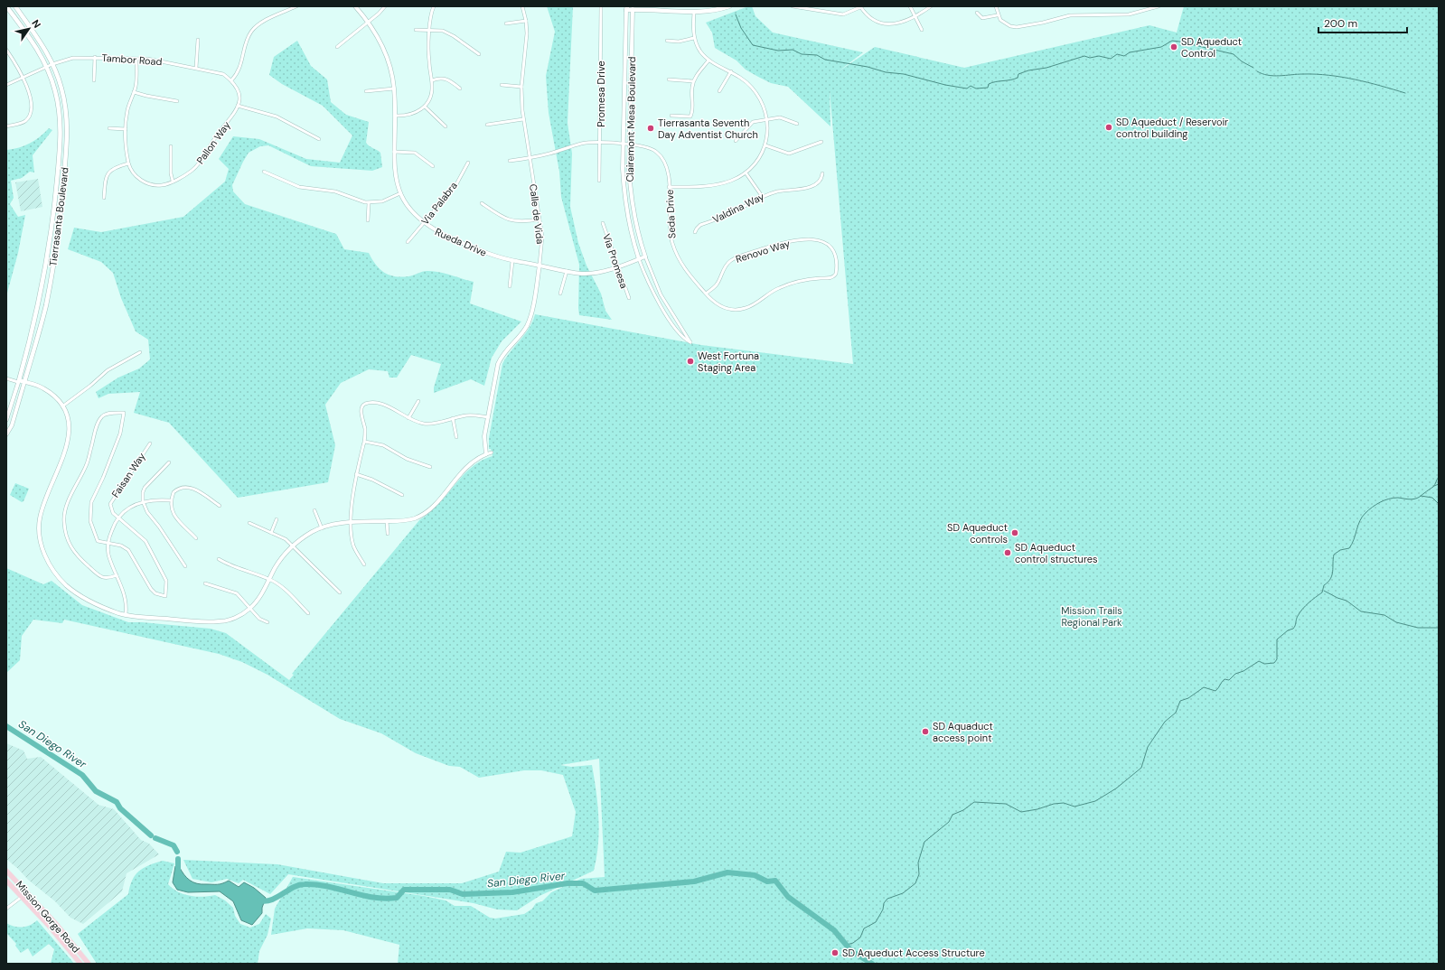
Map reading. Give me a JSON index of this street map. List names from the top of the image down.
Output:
{
  "streets": {
    "main road": ["Tierrasanta Boulevard", "Mission Gorge Road"],
    "street": [
      "Tambor Road",
      "Promesa Drive",
      "Clairemont Mesa Boulevard",
      "Pallon Way",
      "Via Palabra",
      "Valdina Way",
      "Calle de Vida",
      "Seda Drive",
      "Rueda Drive",
      "Renovo Way",
      "Via Promesa",
      "Faisan Way"
    ]
  },
  "crossings": [
    ["Tambor Road", "Pallon Way"],
    ["Tambor Road", "Tierrasanta Boulevard"],
    ["Promesa Drive", "Seda Drive"],
    ["Clairemont Mesa Boulevard", "Seda Drive"],
    ["Clairemont Mesa Boulevard", "Rueda Drive"],
    ["Via Palabra", "Rueda Drive"],
    ["Calle de Vida", "Seda Drive"],
    ["Calle de Vida", "Rueda Drive"],
    ["Seda Drive", "Renovo Way"],
    ["Rueda Drive", "Via Promesa"]
  ],
  "water": ["San Diego River"],
  "parks": ["Mission Trails Regional Park"],
  "places": [
    "SD Aqueduct Control",
    "SD Aqueduct / Reservoir control building",
    "Tierrasanta Seventh Day Adventist Church",
    "West Fortuna Staging Area",
    "SD Aqueduct controls",
    "SD Aqueduct control structures",
    "SD Aquaduct access point",
    "SD Aqueduct Access Structure"
  ],
  "scale_bar": "200 m",
  "north": "top right"
}
